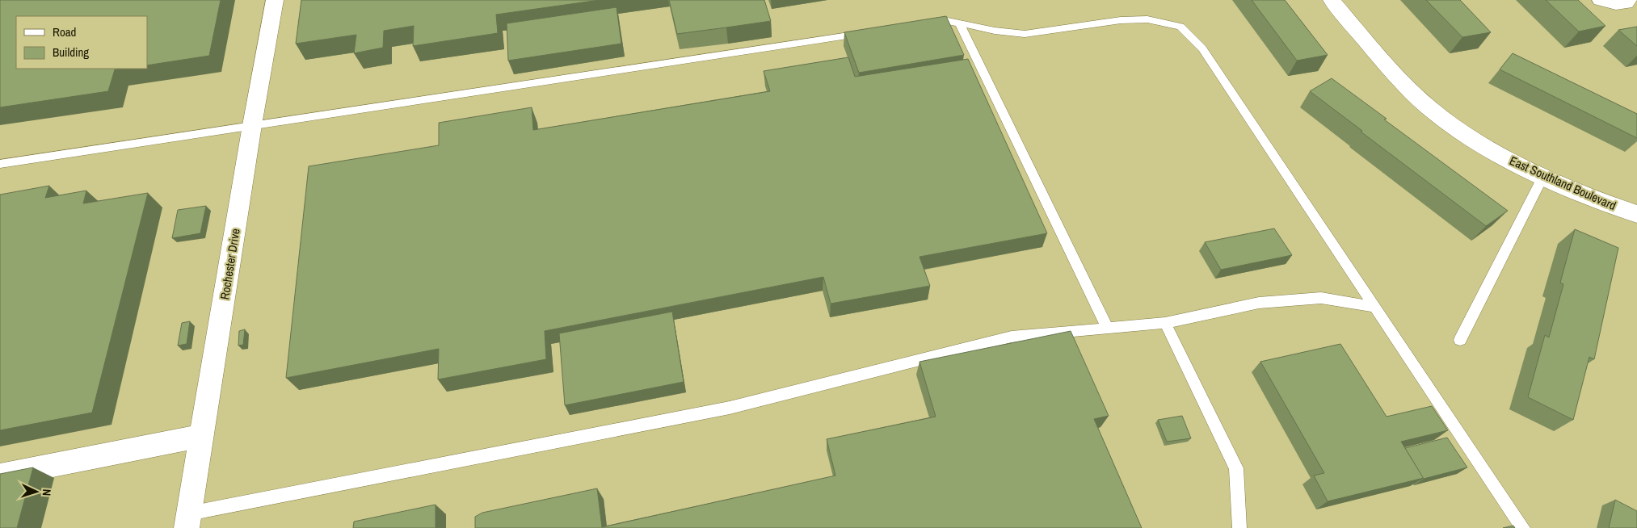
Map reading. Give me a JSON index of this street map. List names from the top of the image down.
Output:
{
  "streets": {
    "street": ["East Southland Boulevard", "Rochester Drive"]
  },
  "legend": ["Road", "Building"],
  "north": "right"
}
